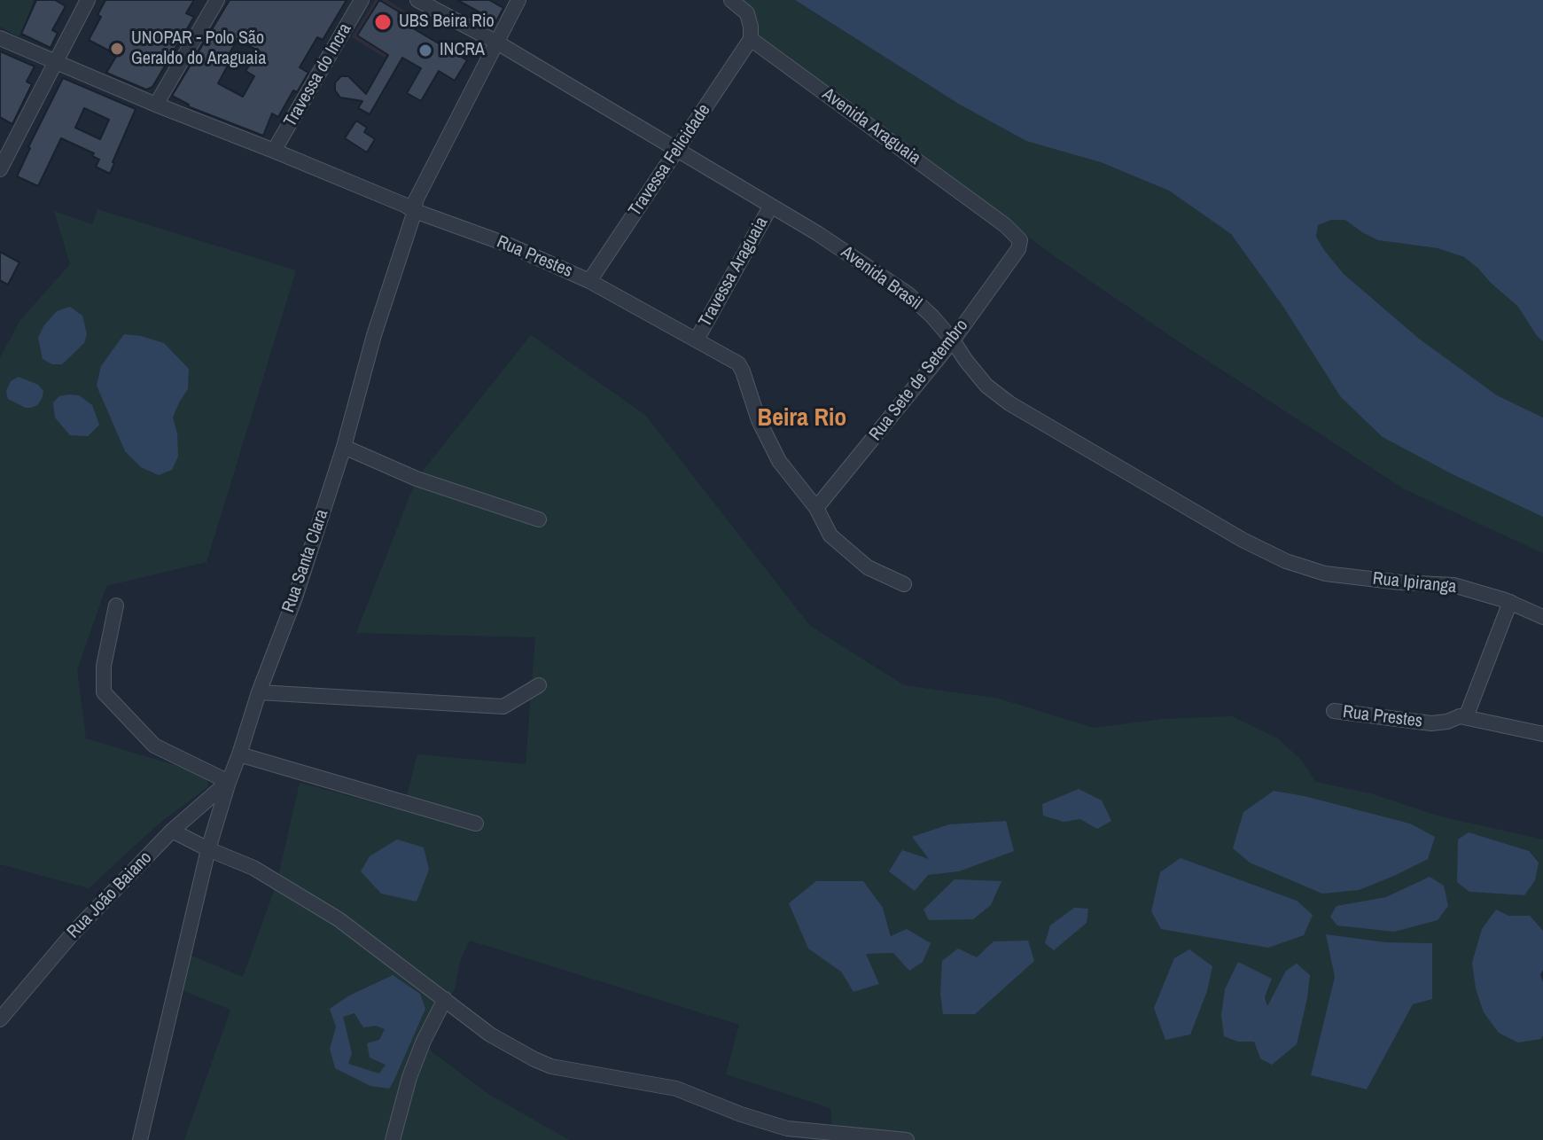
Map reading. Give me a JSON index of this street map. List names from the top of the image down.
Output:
{
  "streets": {
    "street": [
      "Travessa do Incra",
      "Avenida Araguaia",
      "Travessa Felicidade",
      "Rua Prestes",
      "Travessa Araguaia",
      "Avenida Brasil",
      "Rua Sete de Setembro",
      "Rua Santa Clara",
      "Rua Ipiranga",
      "Rua João Baiano"
    ]
  },
  "crossings": [
    ["Travessa do Incra", "Rua Prestes"],
    ["Avenida Araguaia", "Travessa Felicidade"],
    ["Avenida Araguaia", "Rua Sete de Setembro"],
    ["Travessa Felicidade", "Rua Prestes"],
    ["Travessa Felicidade", "Avenida Brasil"],
    ["Rua Prestes", "Travessa Araguaia"],
    ["Rua Prestes", "Rua Sete de Setembro"],
    ["Rua Prestes", "Rua Santa Clara"],
    ["Travessa Araguaia", "Avenida Brasil"],
    ["Avenida Brasil", "Rua Sete de Setembro"],
    ["Avenida Brasil", "Rua Santa Clara"],
    ["Avenida Brasil", "Rua Ipiranga"],
    ["Rua Santa Clara", "Rua João Baiano"]
  ],
  "districts": ["Beira Rio"],
  "places": ["UBS Beira Rio", "UNOPAR - Polo São Geraldo do Araguaia", "INCRA"]
}
